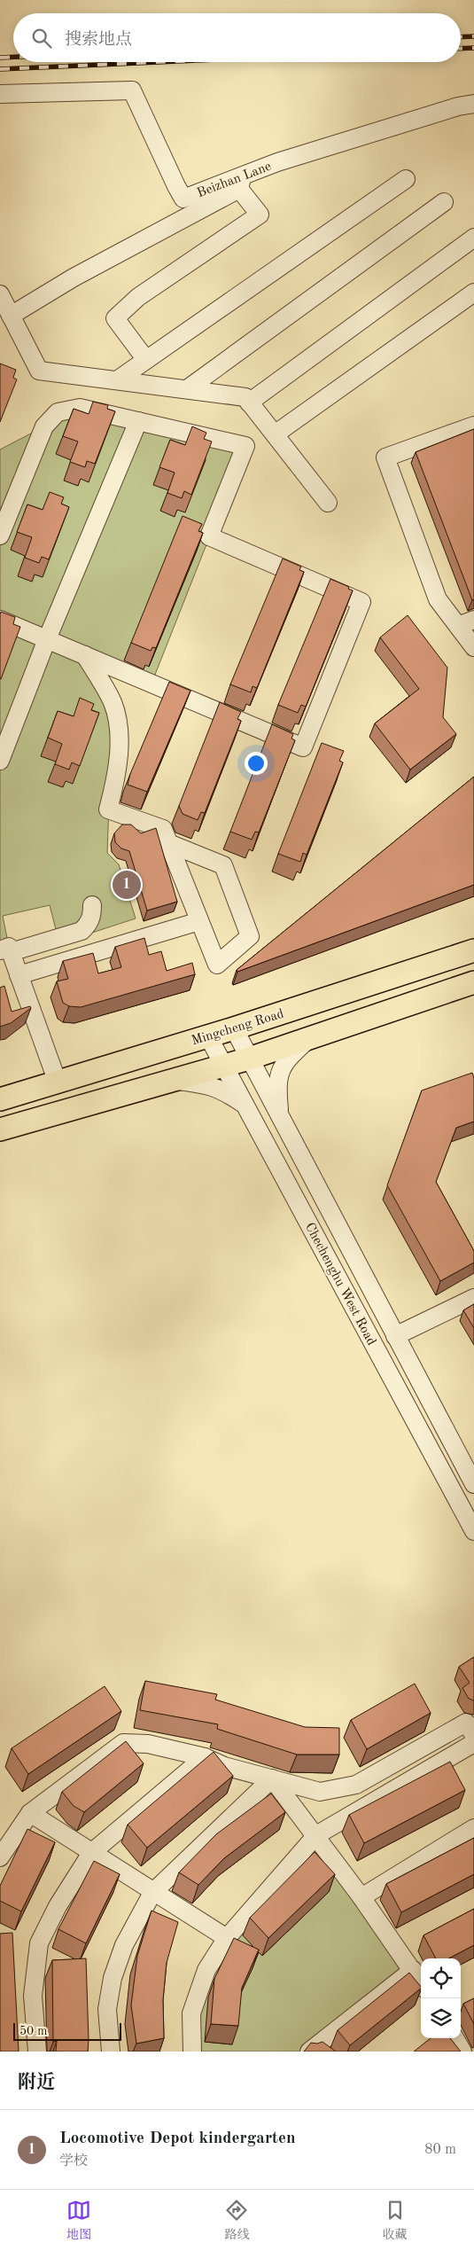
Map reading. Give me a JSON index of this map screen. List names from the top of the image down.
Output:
{
  "streets": {
    "main road": ["Mingcheng Road"],
    "street": ["Beizhan Lane", "Chechenghu West Road"]
  },
  "crossings": [
    ["Mingcheng Road", "Chechenghu West Road"]
  ],
  "scale_bar": "50 m",
  "page": {
    "search": "搜索地点",
    "pins": "1",
    "scale": "50 m",
    "heading": "附近",
    "list": [
      {
        "mark": "1",
        "name": "Locomotive Depot kindergarten",
        "note": "学校",
        "value": "80 m"
      }
    ],
    "nav": ["地图", "路线", "收藏"]
  }
}
